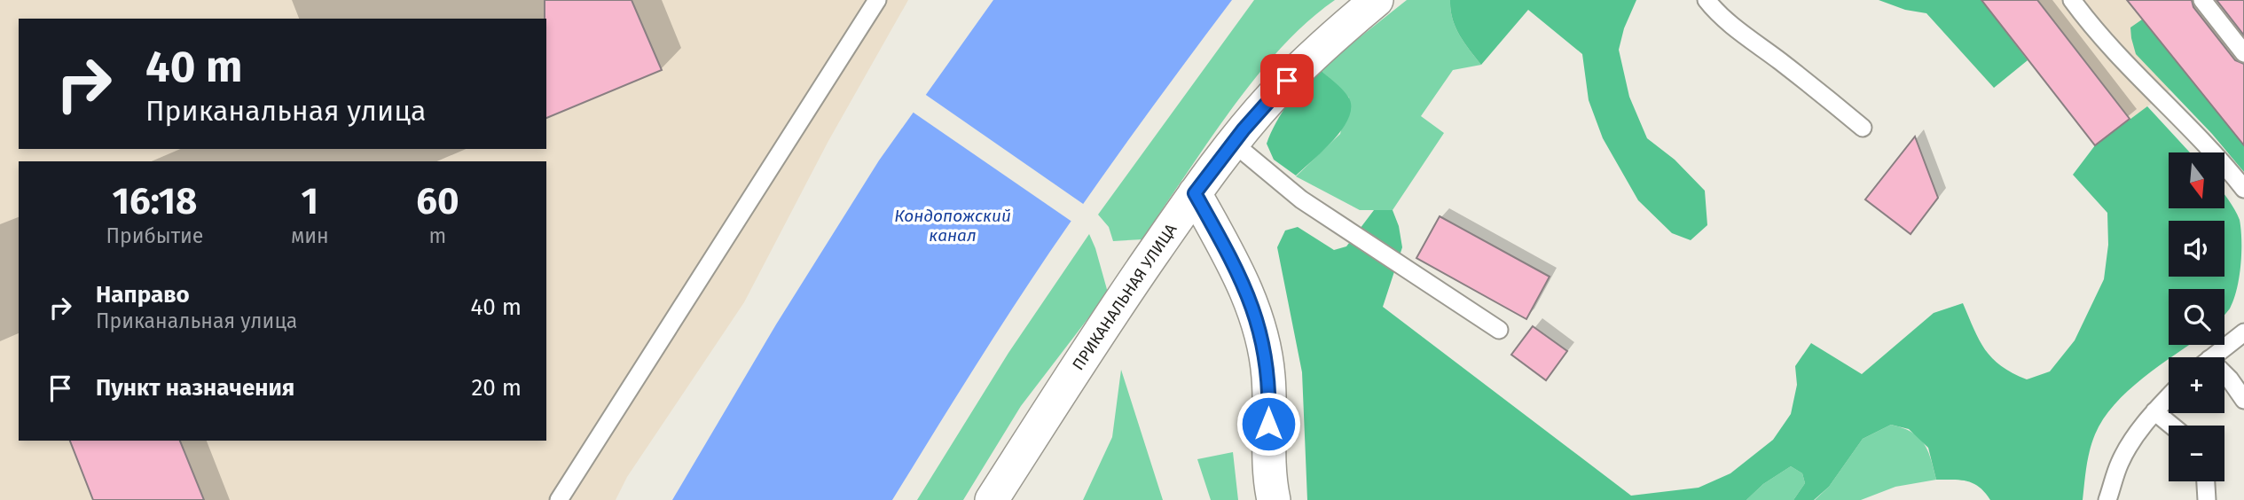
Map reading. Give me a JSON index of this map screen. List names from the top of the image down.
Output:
{
  "streets": {
    "street": ["ПРИКАНАЛЬНАЯ УЛИЦА"]
  },
  "water": ["Кондопожский канал"],
  "north": "bottom",
  "page": {
    "turn": ["40 m", "Приканальная улица"],
    "map_buttons": ["+", "−"],
    "eta": [
      "16:18",
      "Прибытие",
      "1",
      "мин",
      "60",
      "m"
    ],
    "list": [
      {
        "name": "Направо",
        "note": "Приканальная улица",
        "value": "40 m"
      },
      {
        "name": "Пункт назначения",
        "value": "20 m"
      }
    ]
  }
}
